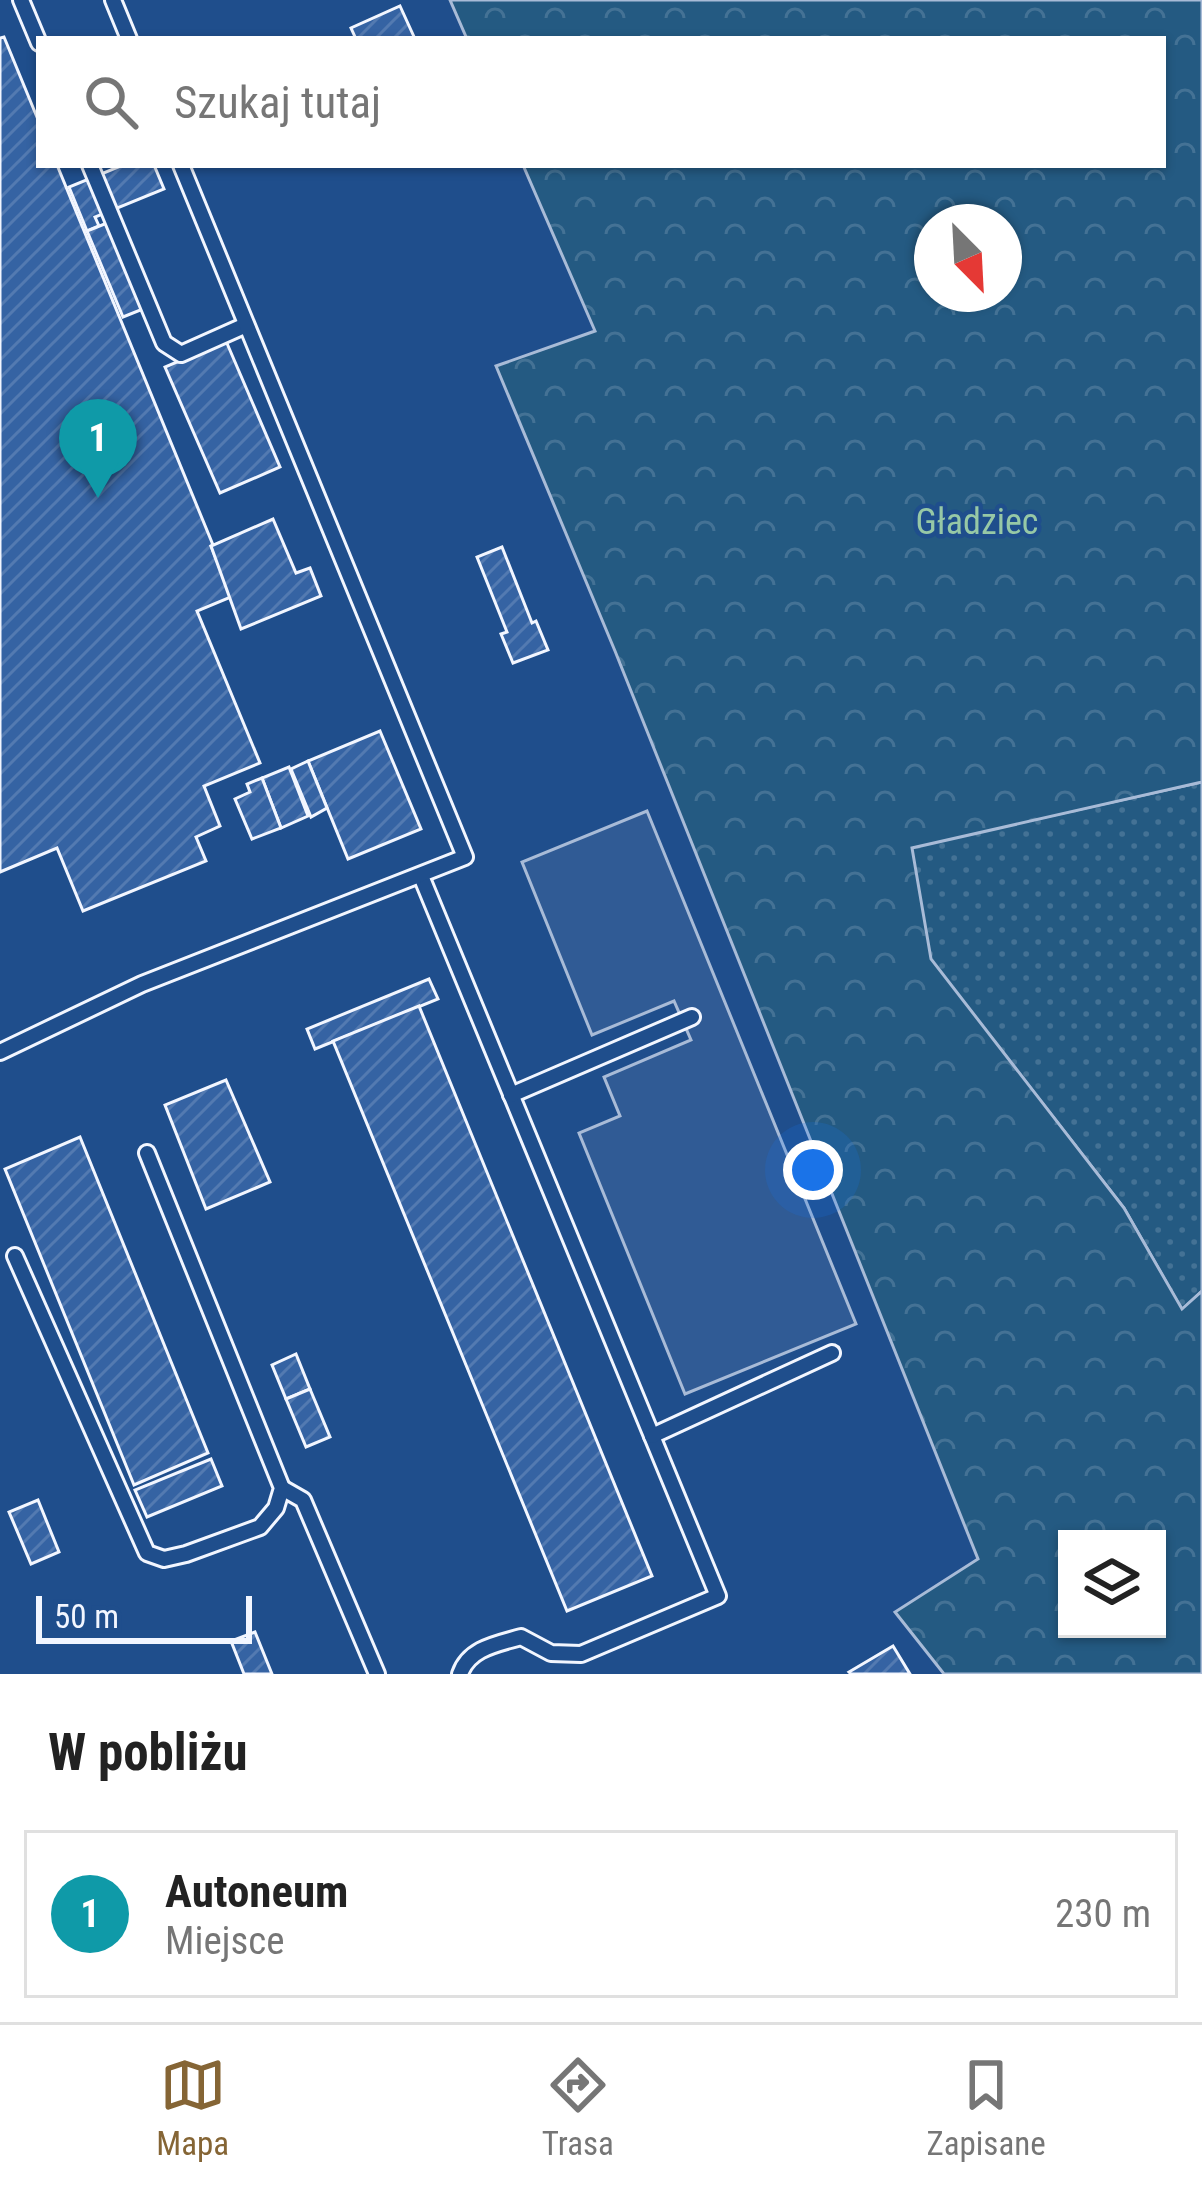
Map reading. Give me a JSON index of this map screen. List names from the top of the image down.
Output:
{
  "parks": ["Gładziec"],
  "scale_bar": "50 m",
  "north": "bottom right",
  "page": {
    "search": "Szukaj tutaj",
    "pins": "1",
    "scale": "50 m",
    "heading": "W pobliżu",
    "list": [
      {
        "mark": "1",
        "name": "Autoneum",
        "note": "Miejsce",
        "value": "230 m"
      }
    ],
    "nav": ["Mapa", "Trasa", "Zapisane"]
  }
}
